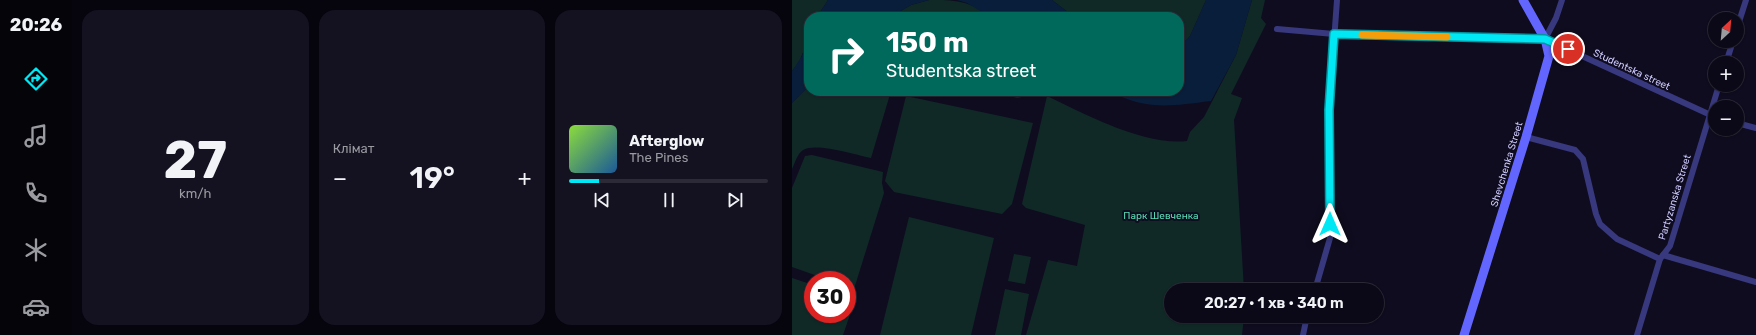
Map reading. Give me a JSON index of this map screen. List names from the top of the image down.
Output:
{
  "streets": {
    "main road": ["Shevchenka Street"],
    "street": ["Studentska street", "Partyzanska Street"]
  },
  "crossings": [
    ["Studentska street", "Shevchenka Street"]
  ],
  "parks": ["Парк Шевченка"],
  "north": "top right",
  "page": {
    "tabs": "20:26",
    "tile": [
      ["27", "km/h"],
      "Клімат"
    ],
    "map_buttons": ["+", "−"],
    "turn": ["150 m", "Studentska street"],
    "song": ["Afterglow", "The Pines"],
    "heat": ["−", "19°", "+"],
    "limit": "30",
    "trip": "20:27 · 1 хв · 340 m"
  }
}
